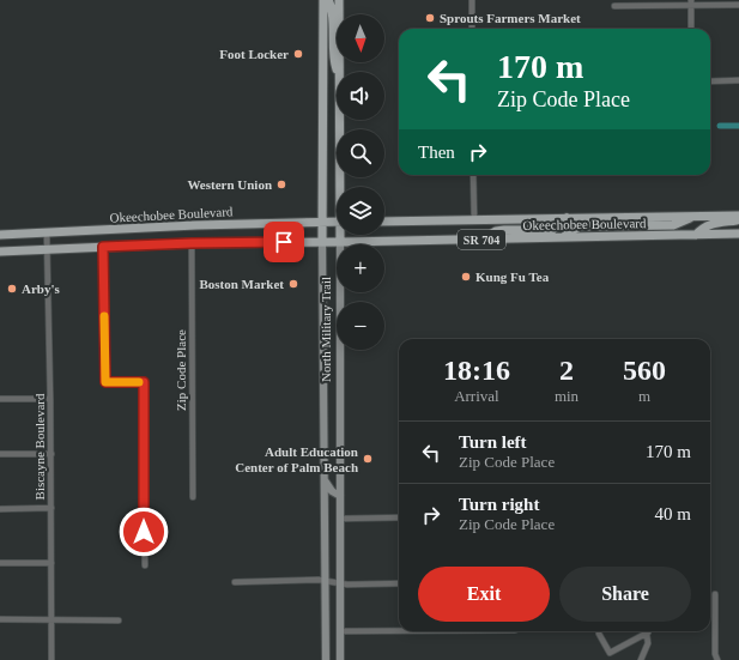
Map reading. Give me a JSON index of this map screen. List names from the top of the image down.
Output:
{
  "streets": {
    "main road": ["Okeechobee Boulevard", "SR 704", "North Military Trail"],
    "street": ["Zip Code Place", "Biscayne Boulevard"]
  },
  "crossings": [
    ["Okeechobee Boulevard", "North Military Trail"],
    ["Okeechobee Boulevard", "Zip Code Place"],
    ["Okeechobee Boulevard", "Biscayne Boulevard"]
  ],
  "places": [
    "Sprouts Farmers Market",
    "Foot Locker",
    "Western Union",
    "Kung Fu Tea",
    "Boston Market",
    "Arby's",
    "Adult Education Center of Palm Beach"
  ],
  "north": "bottom",
  "page": {
    "map_buttons": ["+", "−"],
    "turn": ["170 m", "Zip Code Place"],
    "then": "Then",
    "eta": [
      "18:16",
      "Arrival",
      "2",
      "min",
      "560",
      "m"
    ],
    "list": [
      {
        "name": "Turn left",
        "note": "Zip Code Place",
        "value": "170 m"
      },
      {
        "name": "Turn right",
        "note": "Zip Code Place",
        "value": "40 m"
      }
    ],
    "buttons": ["Exit", "Share"]
  }
}
